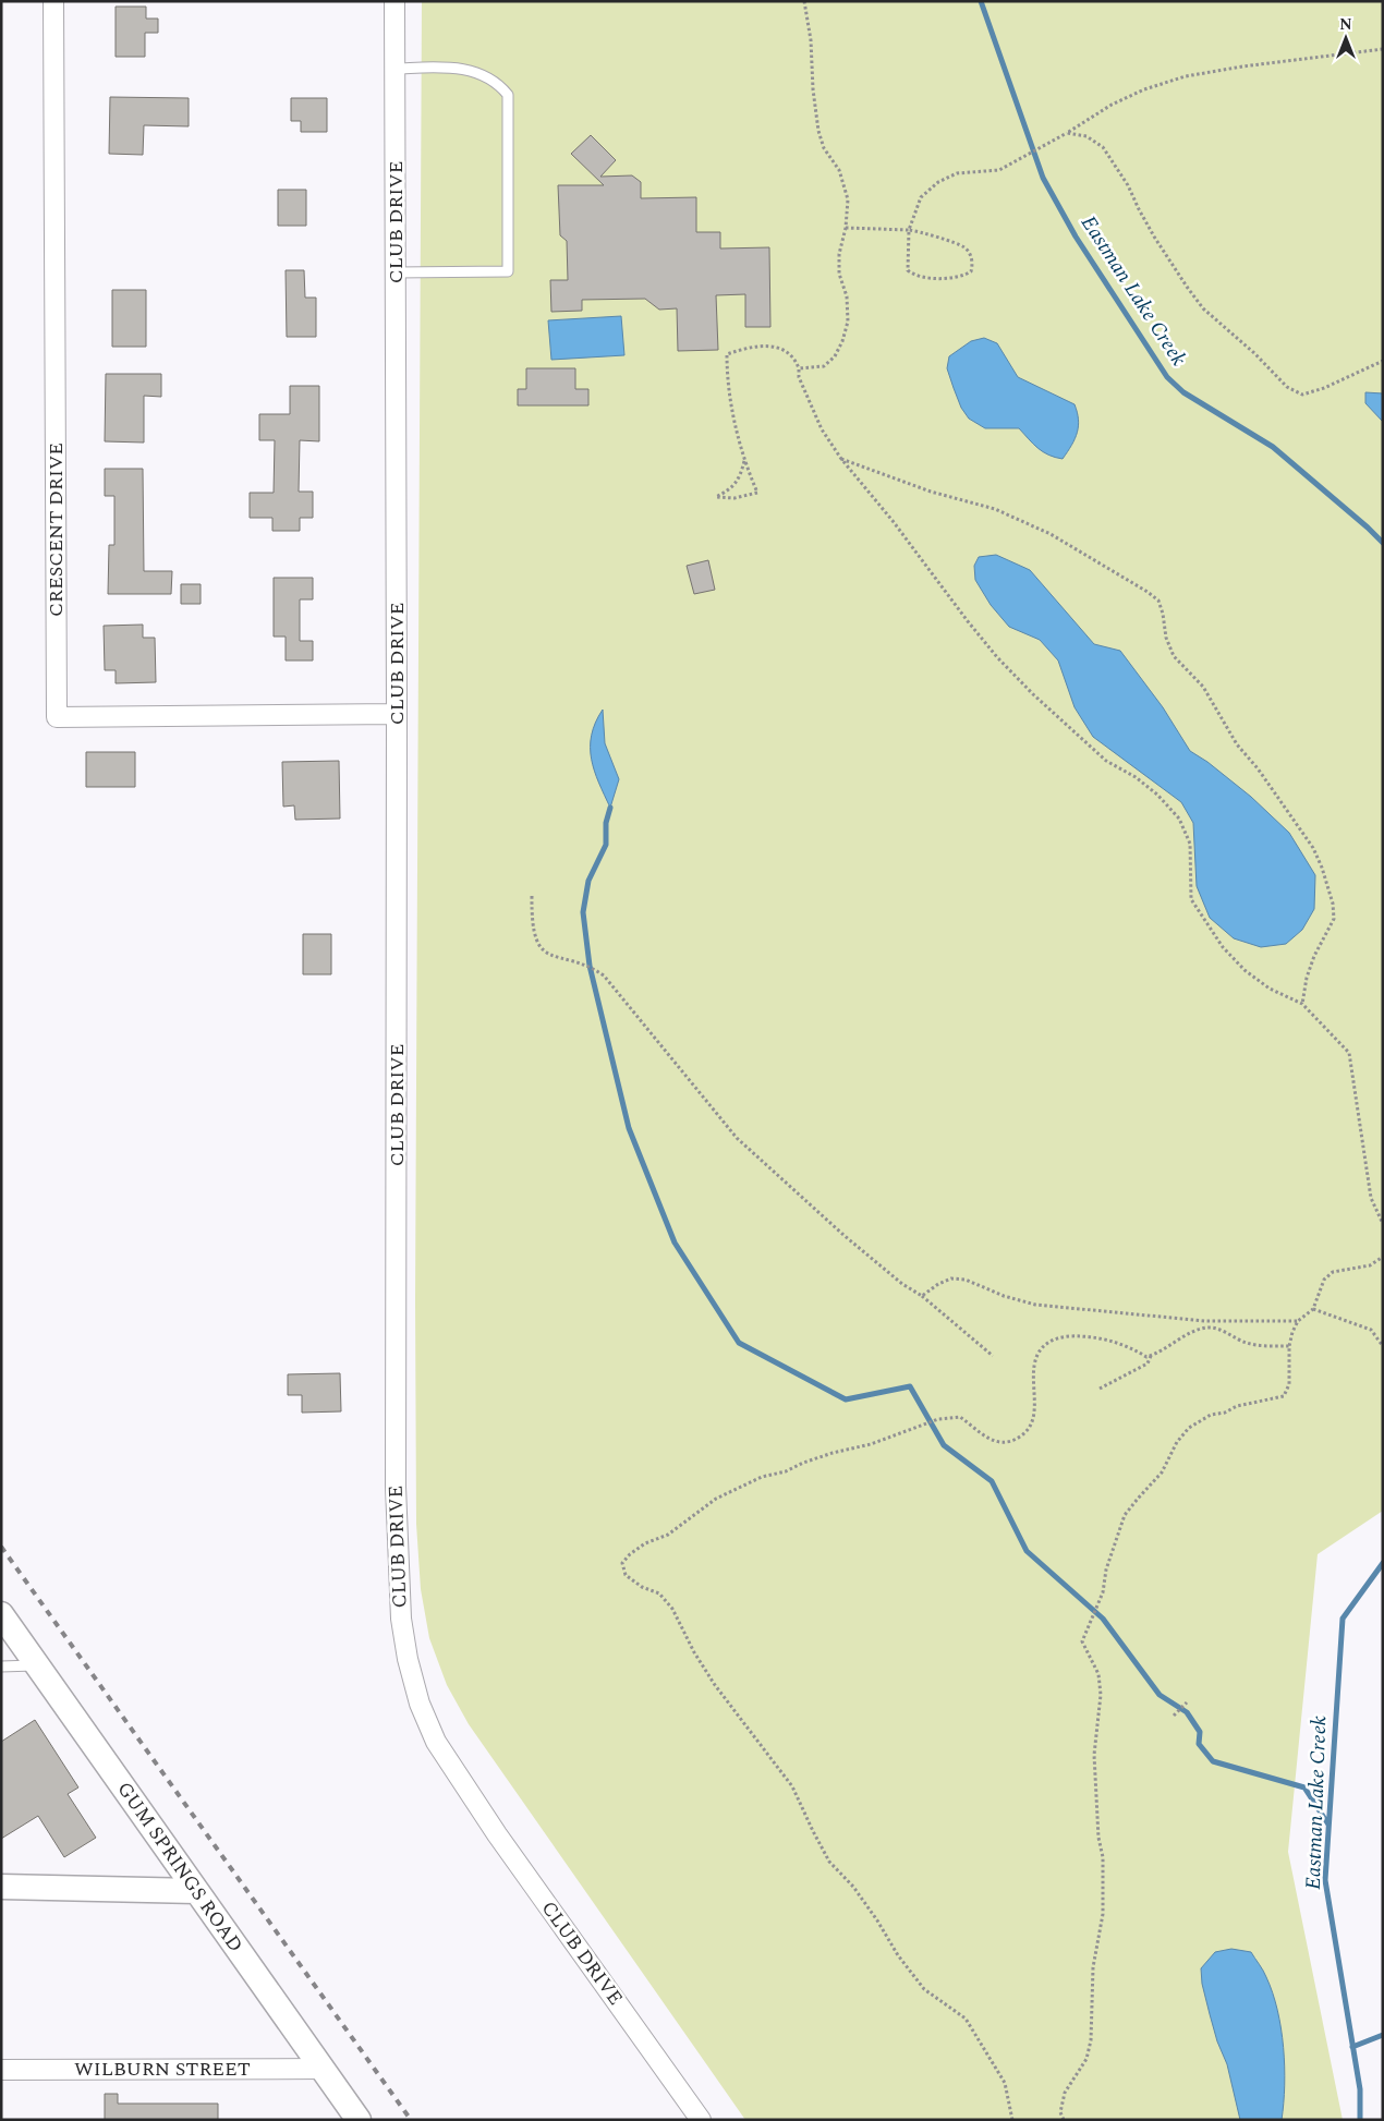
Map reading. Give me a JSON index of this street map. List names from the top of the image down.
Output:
{
  "streets": {
    "street": [
      "CLUB DRIVE",
      "CRESCENT DRIVE",
      "GUM SPRINGS ROAD",
      "WILBURN STREET"
    ]
  },
  "crossings": [
    ["CLUB DRIVE", "CRESCENT DRIVE"],
    ["GUM SPRINGS ROAD", "WILBURN STREET"]
  ],
  "water": ["Eastman Lake Creek"],
  "north": "top"
}
